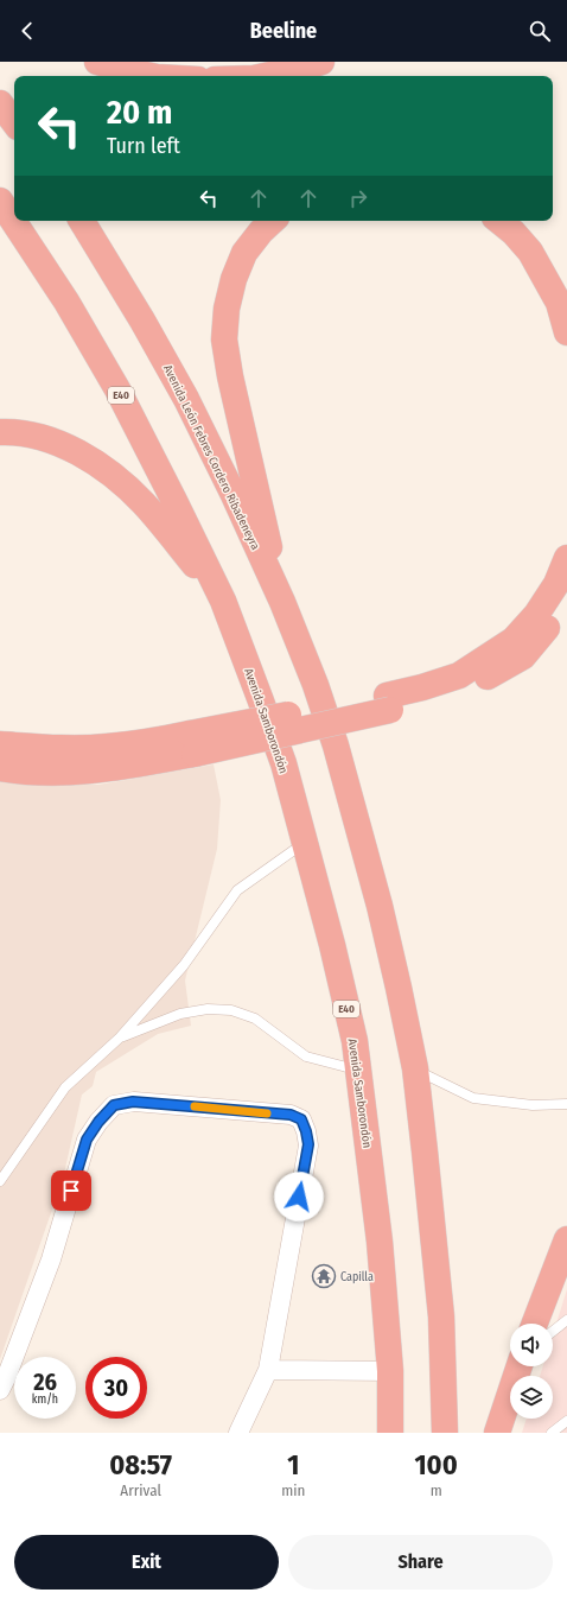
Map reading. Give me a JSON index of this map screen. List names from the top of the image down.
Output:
{
  "streets": {
    "highway": ["E40", "Avenida León Febres Cordero Ribadeneyra", "Avenida Samborondón"]
  },
  "crossings": [
    ["E40", "Avenida Samborondón"]
  ],
  "places": {
    "temple": ["Capilla"]
  },
  "page": {
    "header": "Beeline",
    "turn": ["20 m", "Turn left"],
    "speed": "26 km/h",
    "limit": "30",
    "eta": [
      "08:57",
      "Arrival",
      "1",
      "min",
      "100",
      "m"
    ],
    "buttons": ["Exit", "Share"]
  }
}
